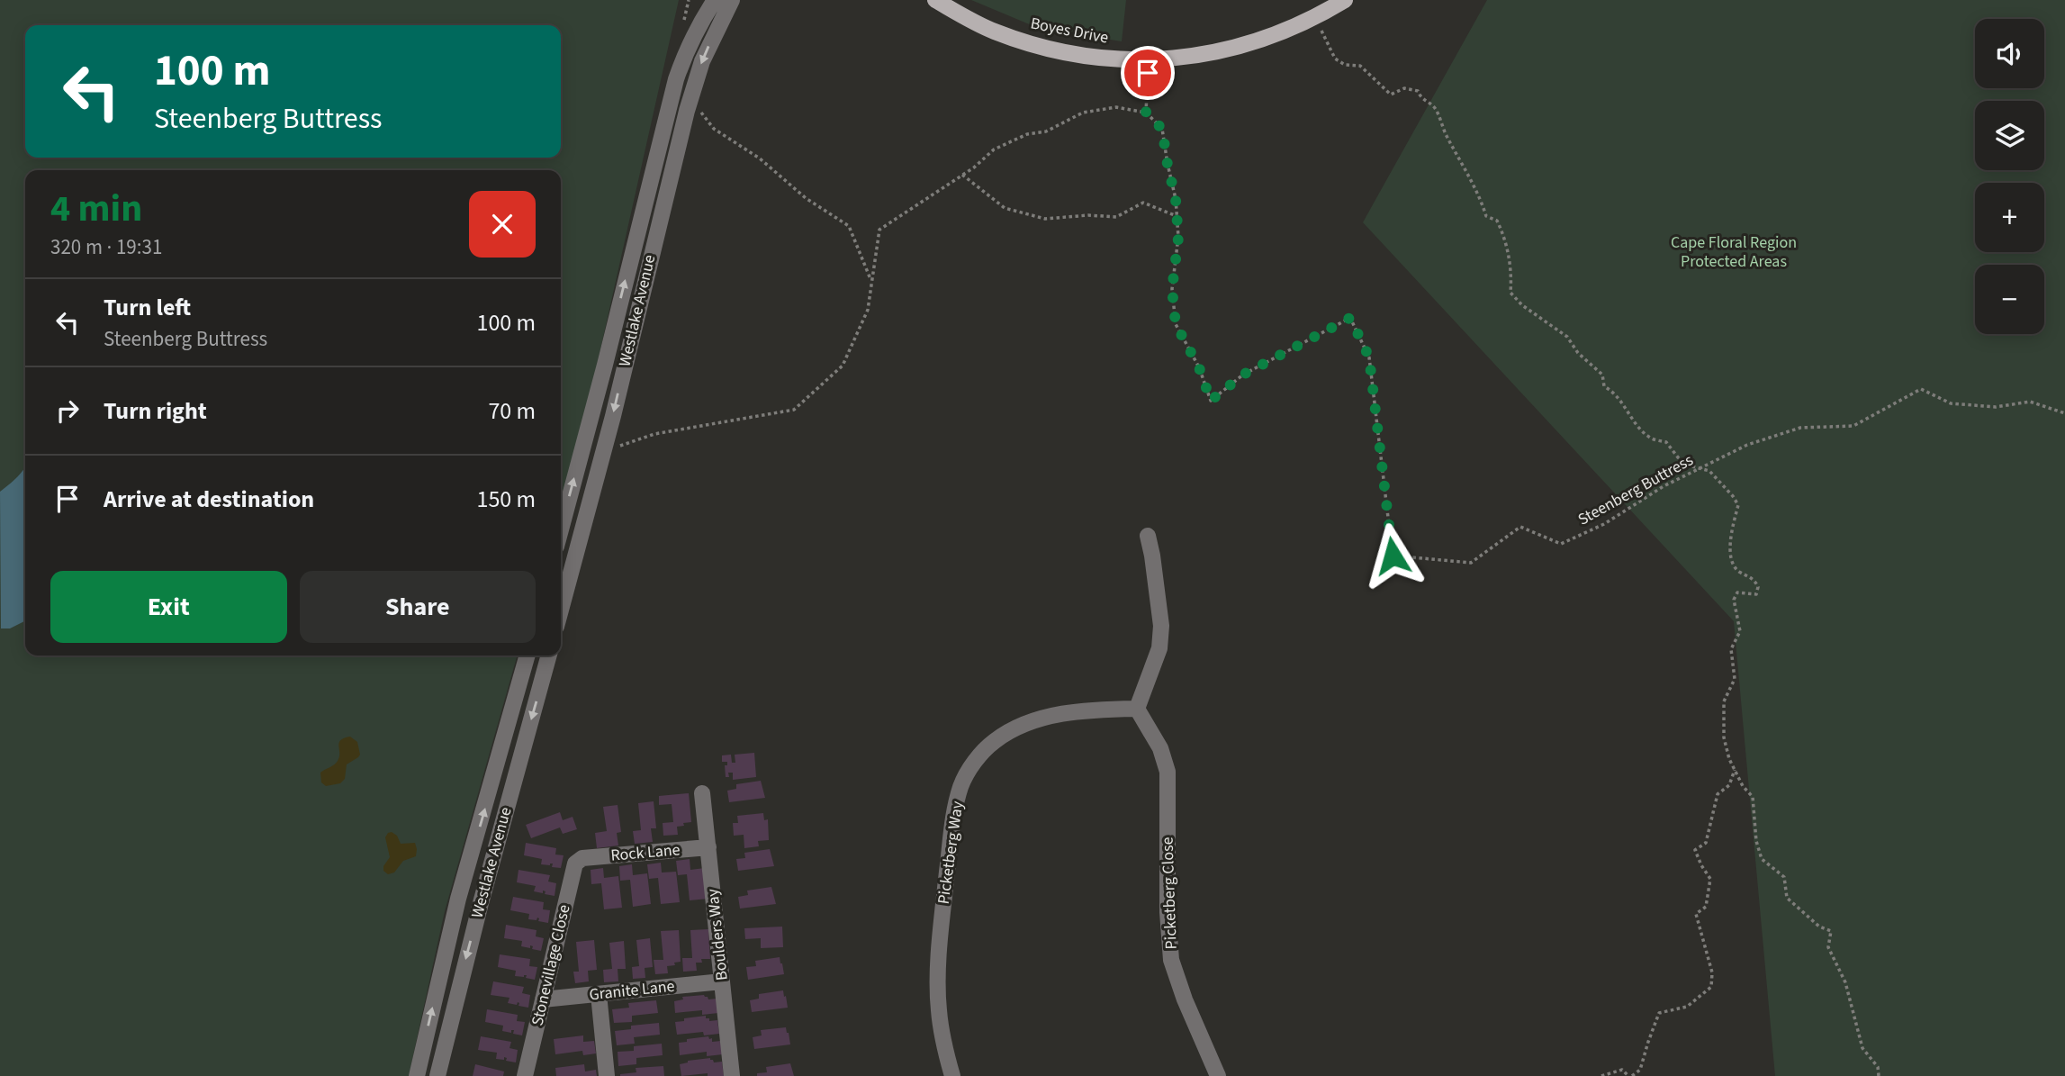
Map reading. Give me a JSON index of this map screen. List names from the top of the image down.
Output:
{
  "streets": {
    "main road": ["Boyes Drive"],
    "street": [
      "Westlake Avenue",
      "Rock Lane",
      "Picketberg Way",
      "Picketberg Close",
      "Boulders Way",
      "Stonevillage Close",
      "Granite Lane"
    ],
    "path": ["Steenberg Buttress"]
  },
  "crossings": [
    ["Rock Lane", "Boulders Way"],
    ["Rock Lane", "Stonevillage Close"],
    ["Picketberg Way", "Picketberg Close"],
    ["Boulders Way", "Granite Lane"],
    ["Stonevillage Close", "Granite Lane"]
  ],
  "parks": ["Cape Floral Region Protected Areas"],
  "page": {
    "map_buttons": ["+", "−"],
    "turn": ["100 m", "Steenberg Buttress"],
    "heading": ["4 min", "320 m · 19:31"],
    "list": [
      {
        "name": "Turn left",
        "note": "Steenberg Buttress",
        "value": "100 m"
      },
      {
        "name": "Turn right",
        "value": "70 m"
      },
      {
        "name": "Arrive at destination",
        "value": "150 m"
      }
    ],
    "buttons": ["Exit", "Share"]
  }
}
